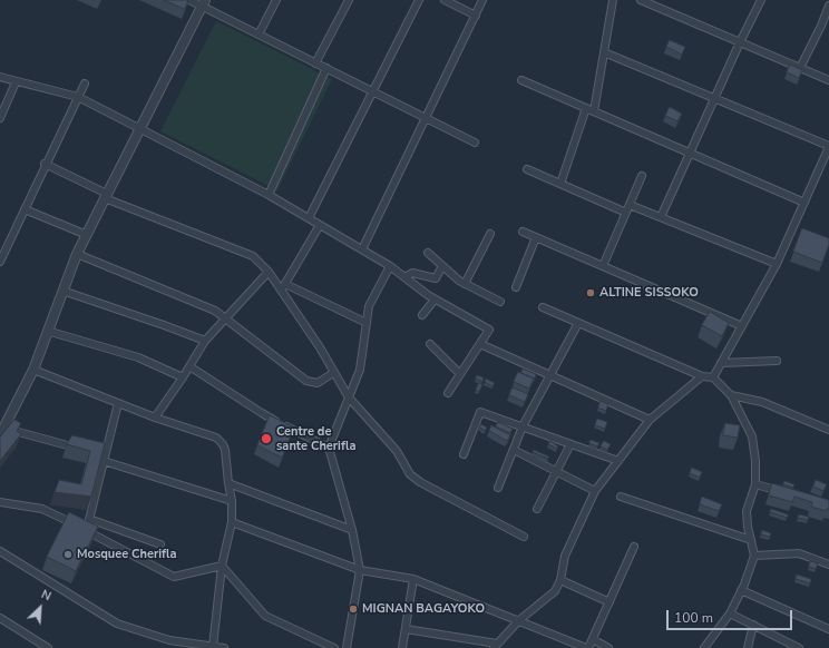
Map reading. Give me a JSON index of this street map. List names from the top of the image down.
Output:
{
  "places": [
    "ALTINE SISSOKO",
    "Centre de sante Cherifla",
    "Mosquee Cherifla",
    "MIGNAN BAGAYOKO"
  ],
  "scale_bar": "100 m",
  "north": "top right"
}
